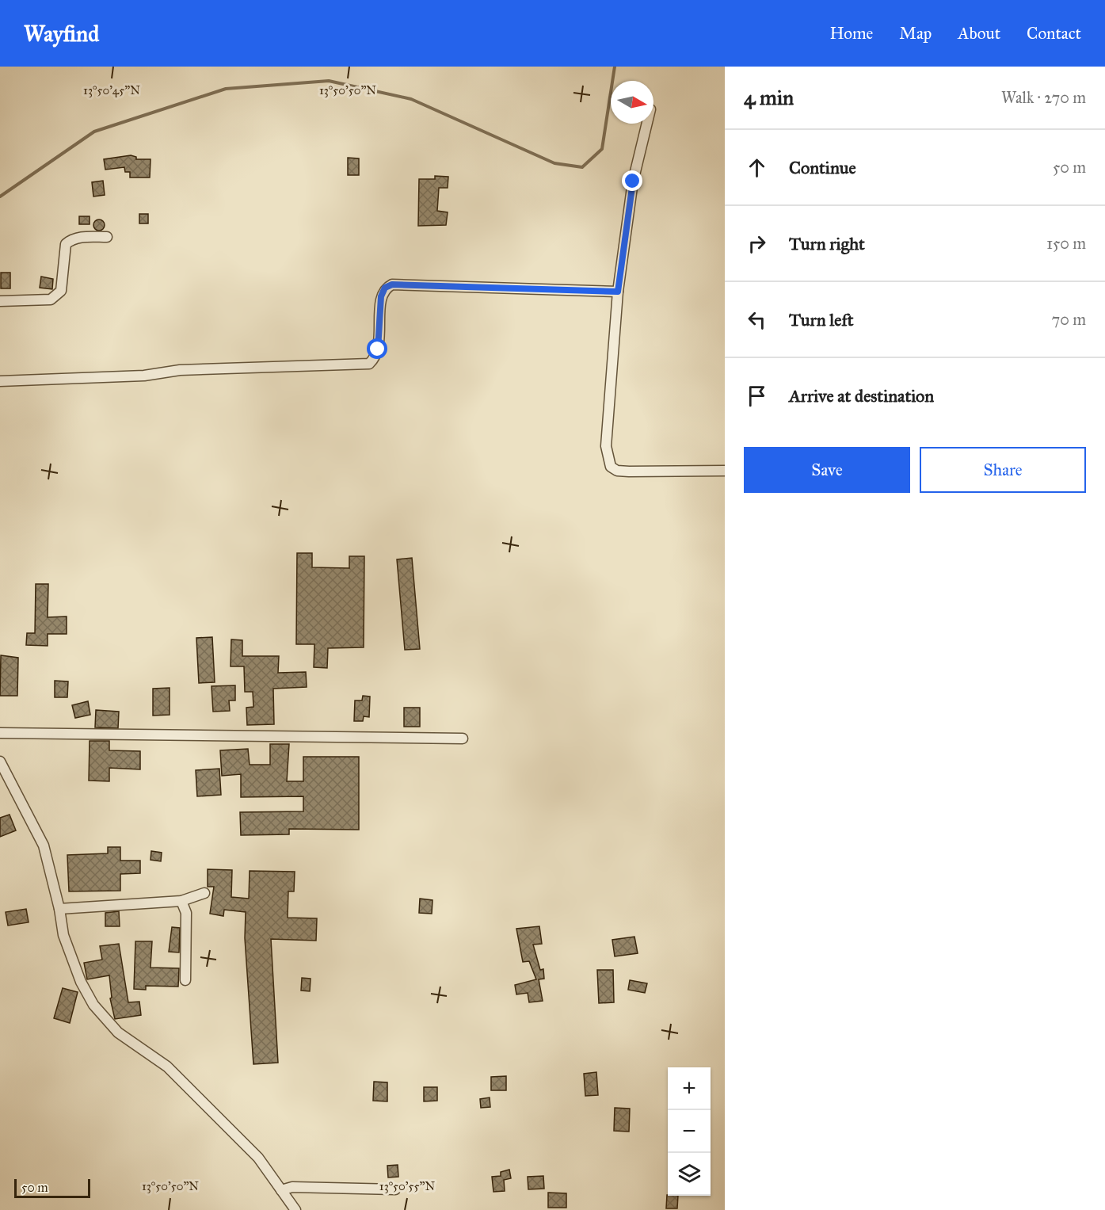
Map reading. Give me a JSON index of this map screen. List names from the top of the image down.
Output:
{
  "scale_bar": "50 m",
  "north": "right",
  "page": {
    "header": "Wayfind",
    "nav": [
      "Home",
      "Map",
      "About",
      "Contact"
    ],
    "heading": ["4 min", "Walk · 270 m"],
    "list": [
      ["Continue", "50 m"],
      ["Turn right", "150 m"],
      ["Turn left", "70 m"],
      "Arrive at destination"
    ],
    "buttons": ["Save", "Share"],
    "map_buttons": ["+", "−"],
    "scale": "50 m"
  },
  "coordinates": ["13°50'45\"N", "13°50'50\"N", "13°50'55\"N"]
}
